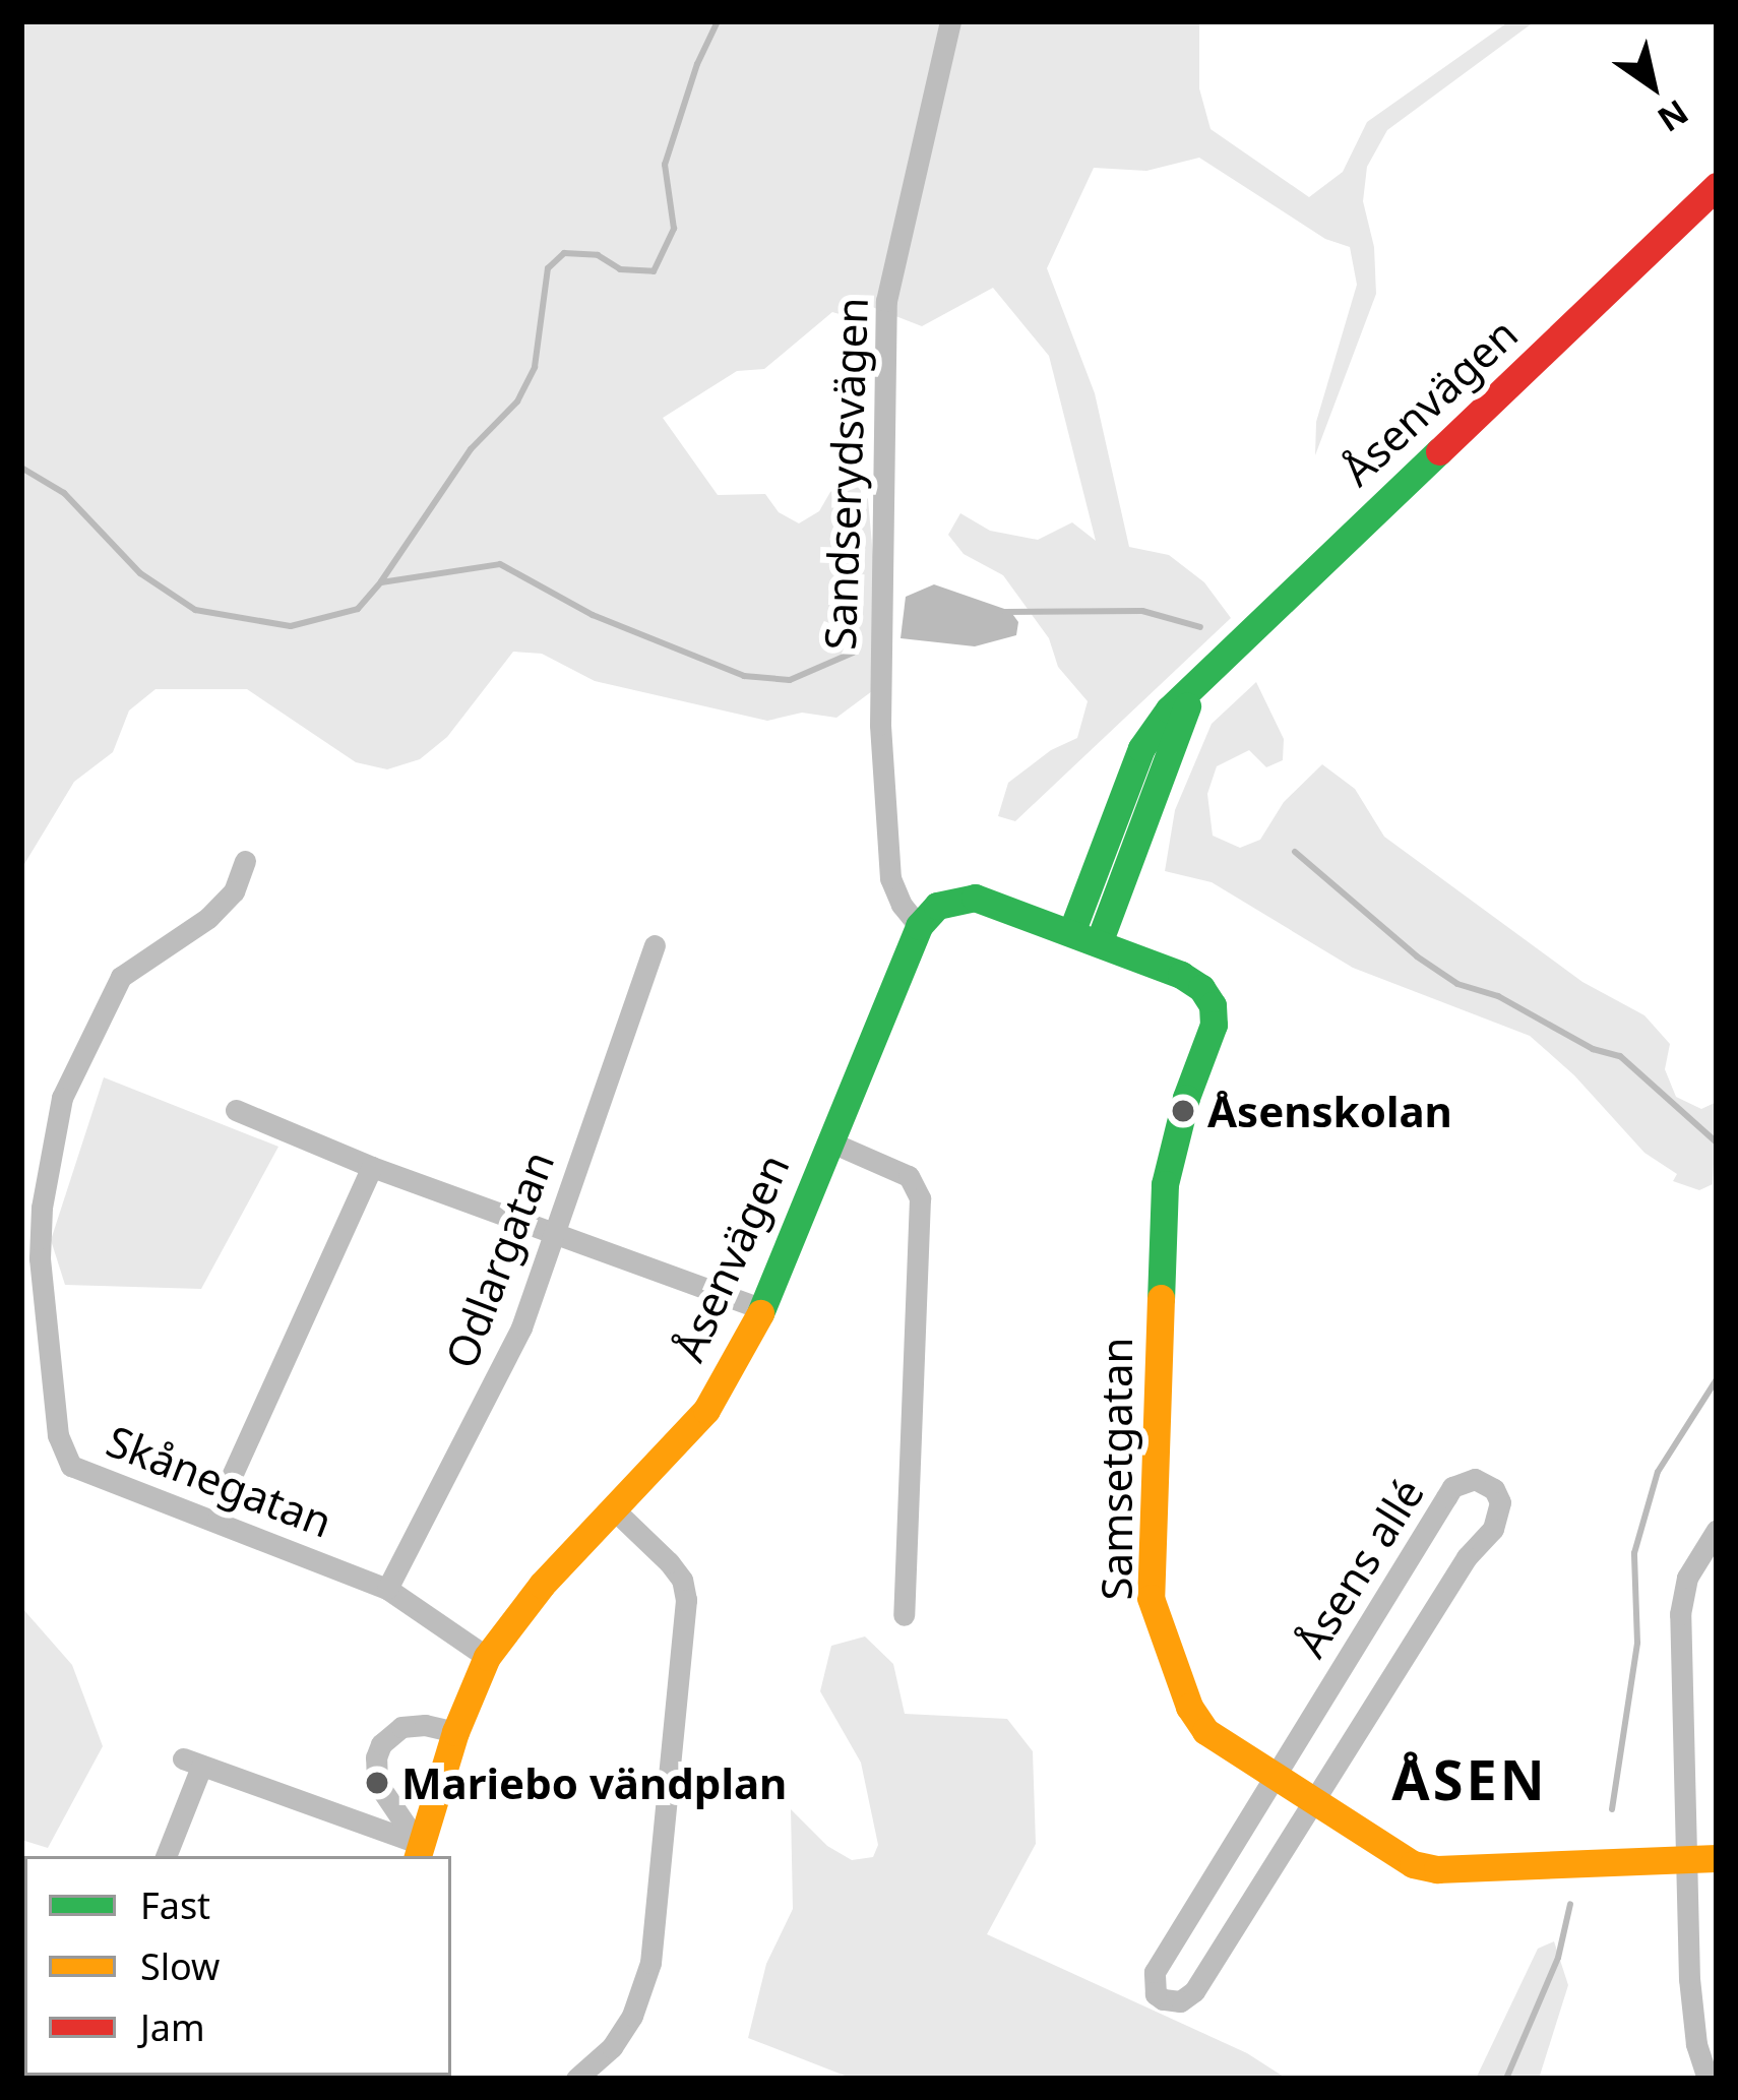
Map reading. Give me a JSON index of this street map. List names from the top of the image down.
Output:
{
  "streets": {
    "street": [
      "Åsenvägen",
      "Sandserydsvägen",
      "Odlargatan",
      "Samsetgatan",
      "Skånegatan",
      "Åsens allé"
    ]
  },
  "crossings": [
    ["Åsenvägen", "Sandserydsvägen"],
    ["Åsenvägen", "Samsetgatan"],
    ["Åsenvägen", "Skånegatan"],
    ["Odlargatan", "Skånegatan"],
    ["Samsetgatan", "Åsens allé"]
  ],
  "districts": ["ÅSEN"],
  "places": ["Åsenskolan", "Mariebo vändplan"],
  "legend": ["Fast", "Slow", "Jam"],
  "north": "bottom right"
}
